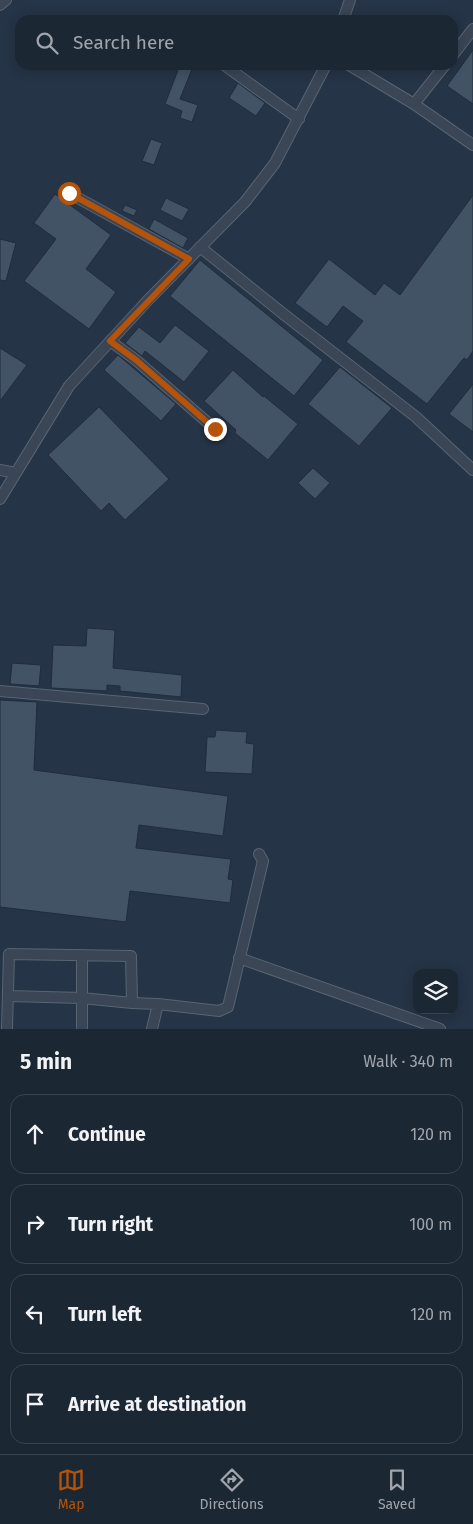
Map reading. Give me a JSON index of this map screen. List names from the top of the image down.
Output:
{
  "page": {
    "search": "Search here",
    "heading": ["5 min", "Walk · 340 m"],
    "list": [
      ["Continue", "120 m"],
      ["Turn right", "100 m"],
      ["Turn left", "120 m"],
      "Arrive at destination"
    ],
    "nav": ["Map", "Directions", "Saved"]
  }
}
